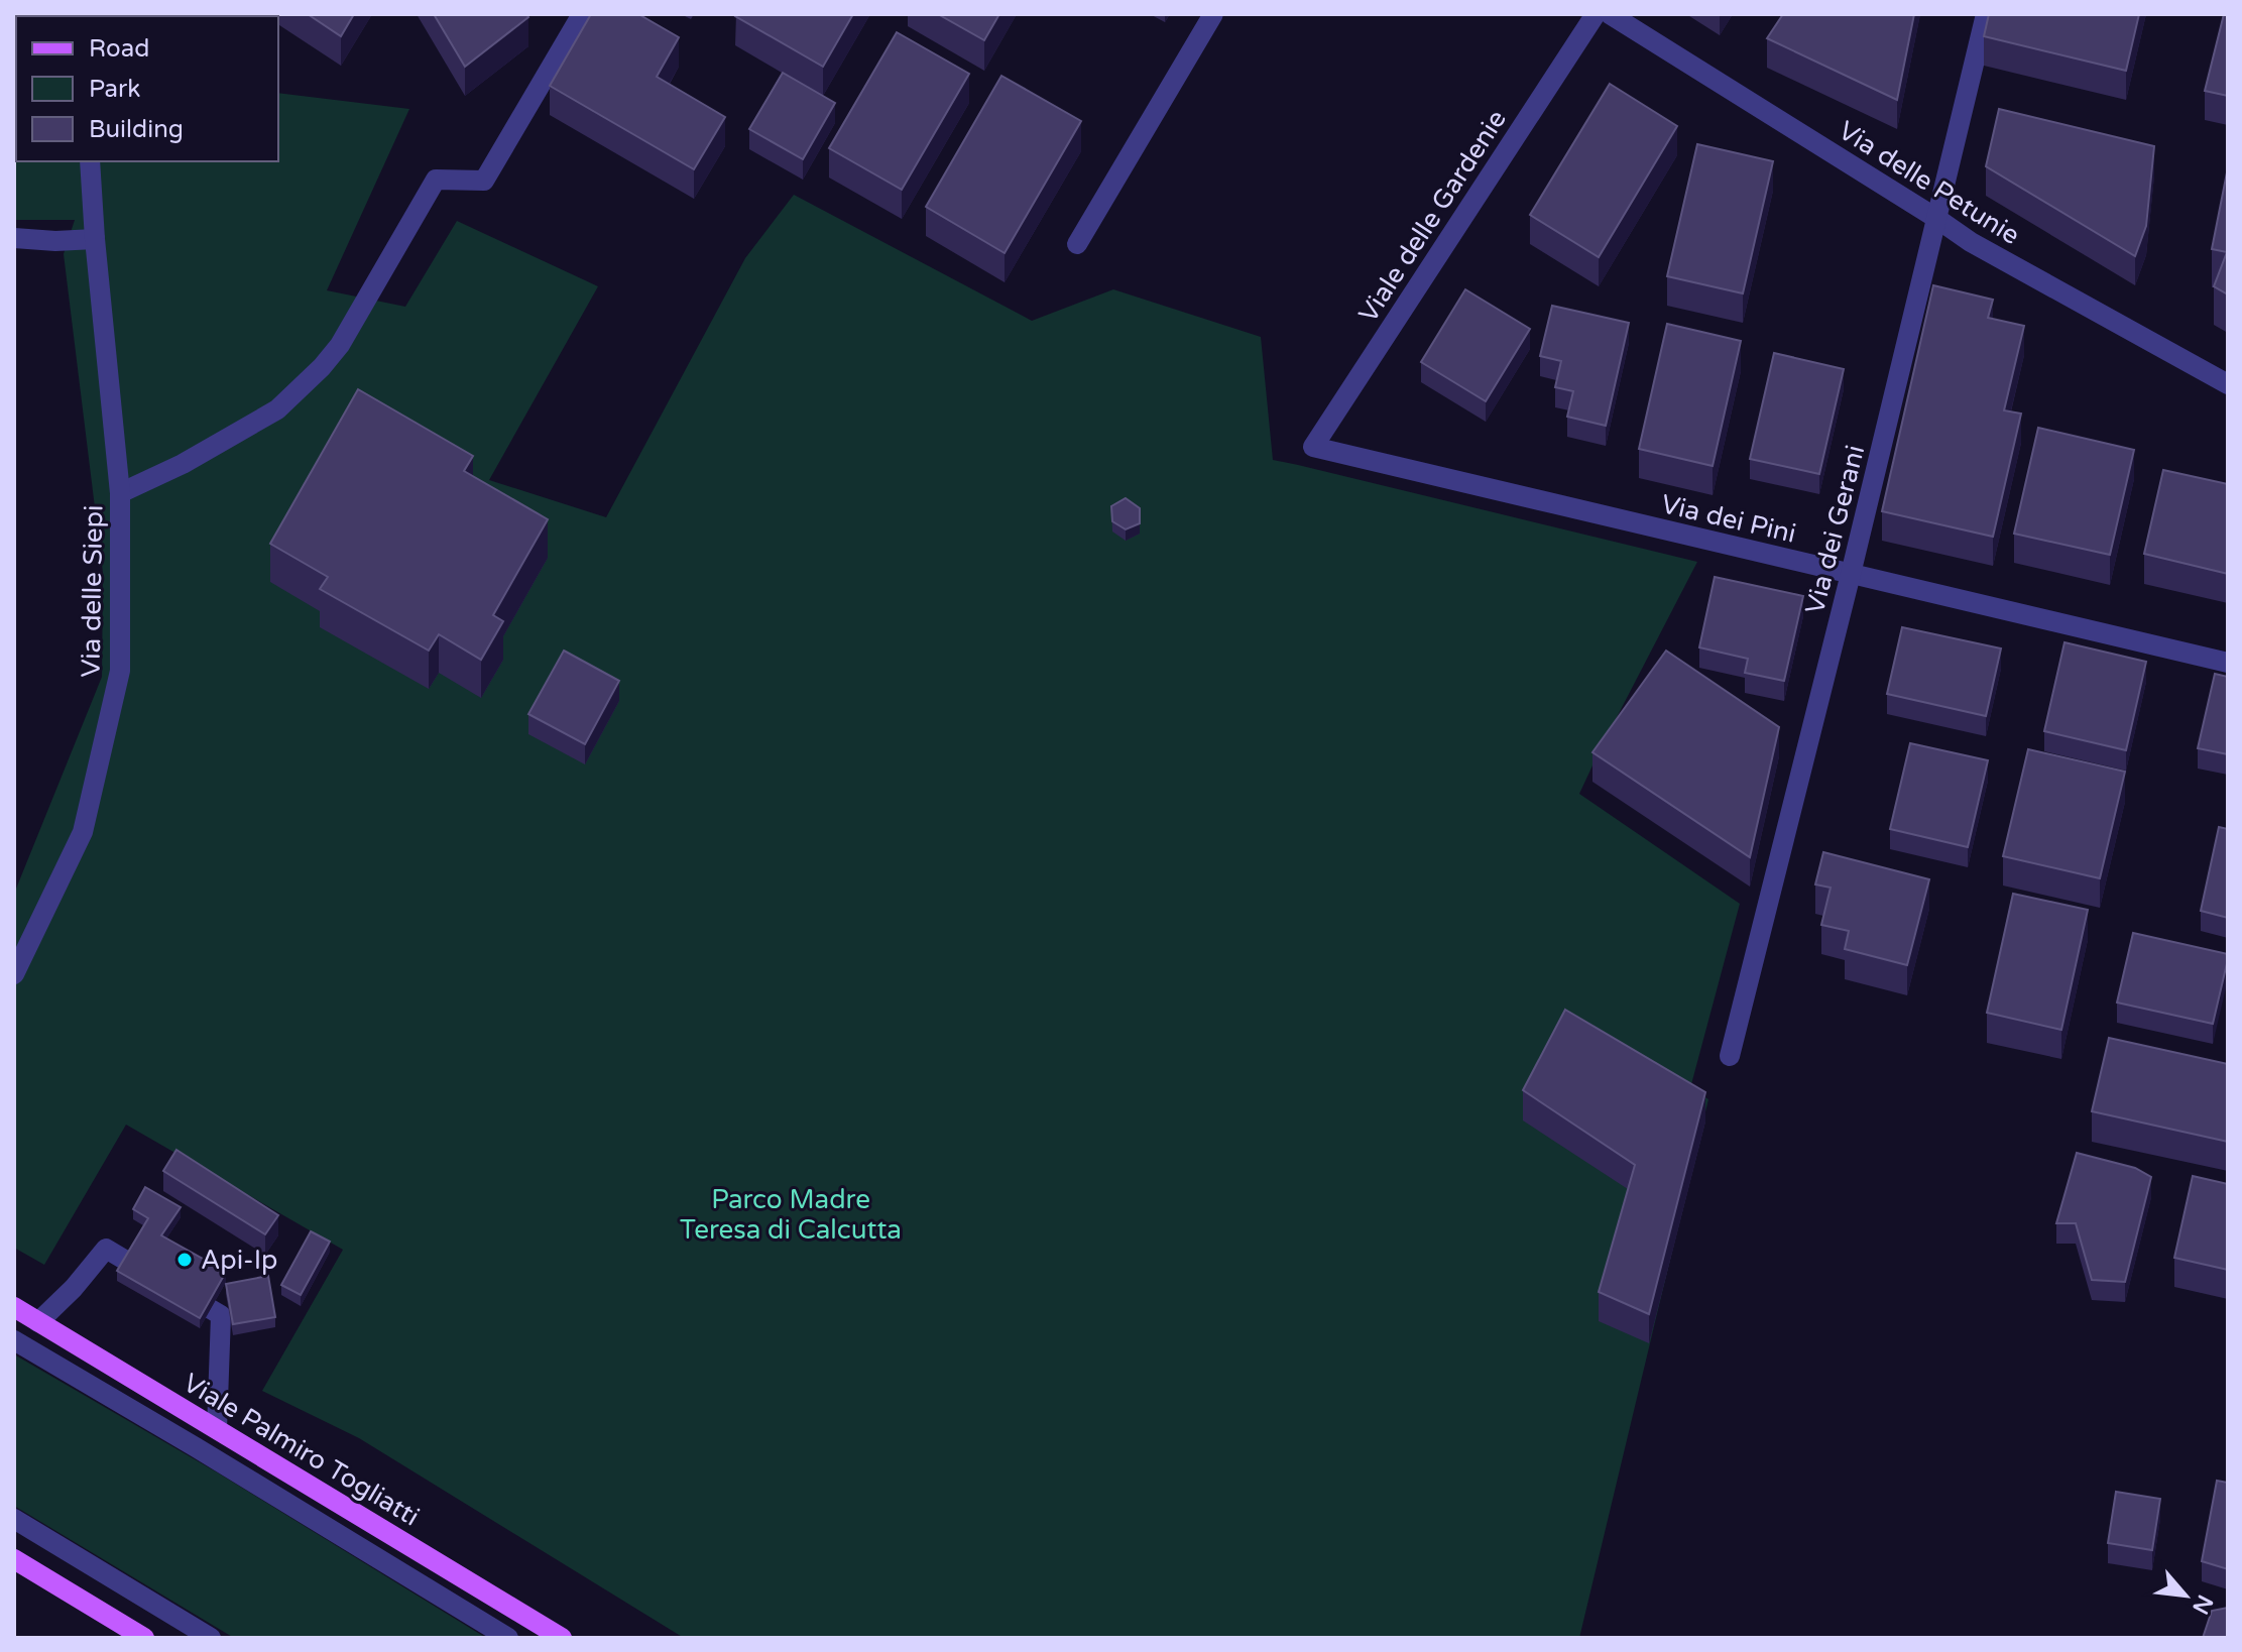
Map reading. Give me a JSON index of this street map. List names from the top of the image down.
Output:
{
  "streets": {
    "main road": ["Viale Palmiro Togliatti"],
    "street": [
      "Via delle Petunie",
      "Viale delle Gardenie",
      "Via dei Pini",
      "Via dei Gerani",
      "Via delle Siepi"
    ]
  },
  "crossings": [
    ["Via delle Petunie", "Via dei Gerani"],
    ["Viale delle Gardenie", "Via dei Pini"],
    ["Via dei Pini", "Via dei Gerani"]
  ],
  "parks": ["Parco Madre Teresa di Calcutta"],
  "places": ["Api-Ip"],
  "legend": ["Road", "Park", "Building"],
  "north": "bottom right"
}
